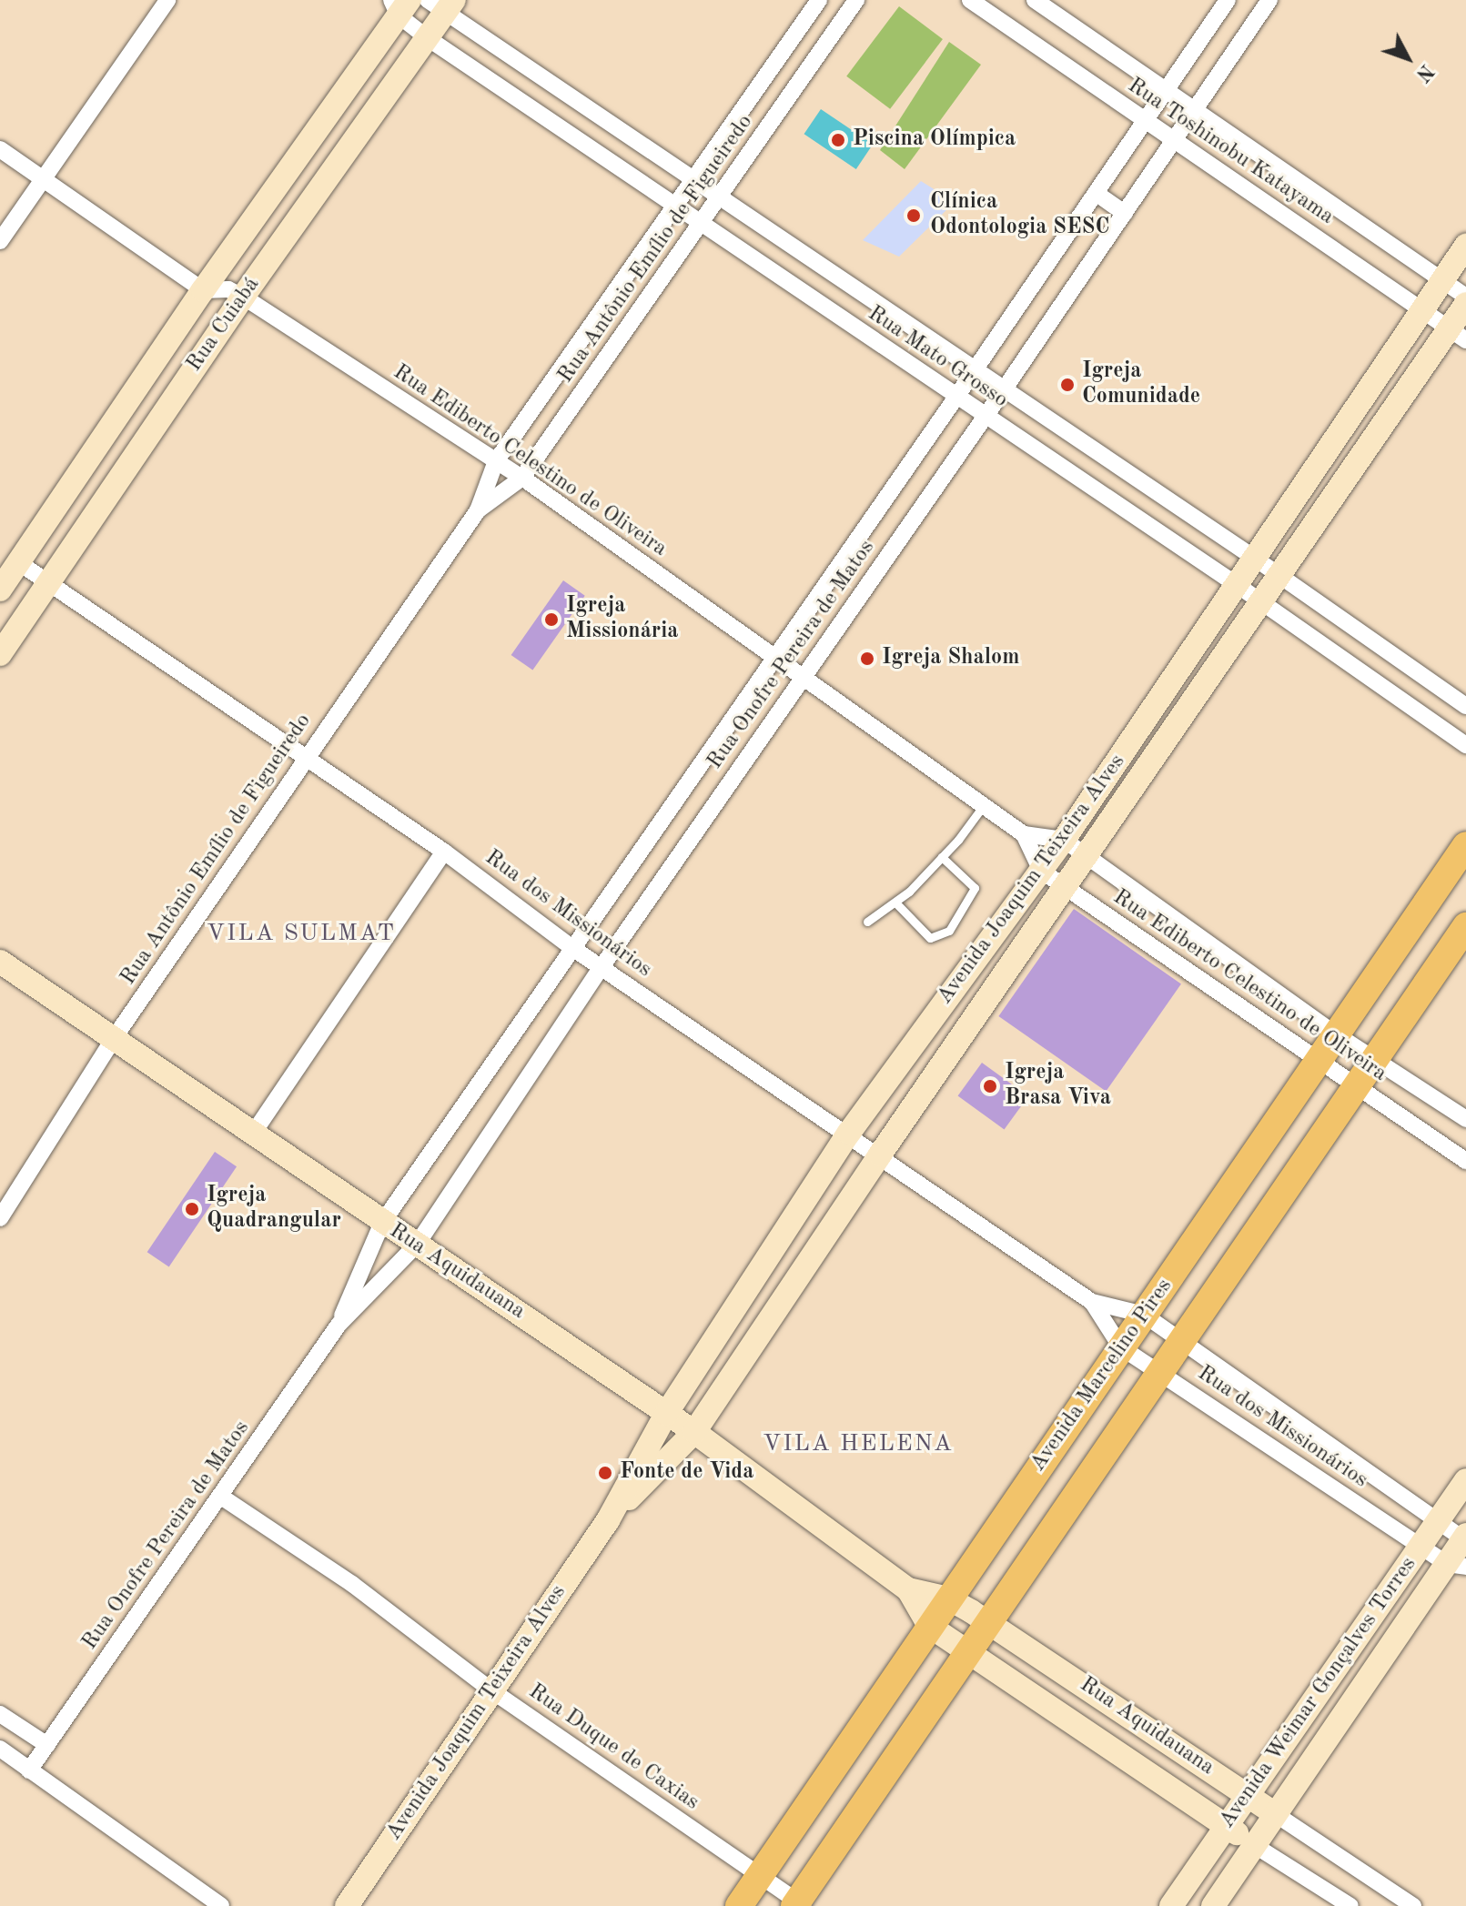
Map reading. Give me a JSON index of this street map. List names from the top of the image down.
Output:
{
  "streets": {
    "main road": [
      "Rua Cuiabá",
      "Avenida Joaquim Teixeira Alves",
      "Rua Aquidauana",
      "Avenida Marcelino Pires",
      "Avenida Weimar Gonçalves Torres"
    ],
    "street": [
      "Rua Toshinobu Katayama",
      "Rua Antônio Emílio de Figueiredo",
      "Rua Mato Grosso",
      "Rua Ediberto Celestino de Oliveira",
      "Rua Onofre Pereira de Matos",
      "Rua dos Missionários",
      "Rua Duque de Caxias"
    ]
  },
  "crossings": [
    ["Rua Toshinobu Katayama", "Rua Onofre Pereira de Matos"],
    ["Rua Toshinobu Katayama", "Avenida Joaquim Teixeira Alves"],
    ["Rua Antônio Emílio de Figueiredo", "Rua Mato Grosso"],
    ["Rua Antônio Emílio de Figueiredo", "Rua Ediberto Celestino de Oliveira"],
    ["Rua Antônio Emílio de Figueiredo", "Rua dos Missionários"],
    ["Rua Antônio Emílio de Figueiredo", "Rua Aquidauana"],
    ["Rua Cuiabá", "Rua Mato Grosso"],
    ["Rua Cuiabá", "Rua Ediberto Celestino de Oliveira"],
    ["Rua Cuiabá", "Rua dos Missionários"],
    ["Rua Mato Grosso", "Rua Onofre Pereira de Matos"],
    ["Rua Mato Grosso", "Avenida Joaquim Teixeira Alves"],
    ["Rua Ediberto Celestino de Oliveira", "Rua Onofre Pereira de Matos"],
    ["Rua Ediberto Celestino de Oliveira", "Avenida Joaquim Teixeira Alves"],
    ["Rua Ediberto Celestino de Oliveira", "Avenida Marcelino Pires"],
    ["Rua Onofre Pereira de Matos", "Rua dos Missionários"],
    ["Rua Onofre Pereira de Matos", "Rua Aquidauana"],
    ["Rua Onofre Pereira de Matos", "Rua Duque de Caxias"],
    ["Avenida Joaquim Teixeira Alves", "Rua dos Missionários"],
    ["Avenida Joaquim Teixeira Alves", "Rua Aquidauana"],
    ["Avenida Joaquim Teixeira Alves", "Rua Duque de Caxias"],
    ["Rua dos Missionários", "Avenida Marcelino Pires"],
    ["Rua dos Missionários", "Avenida Weimar Gonçalves Torres"],
    ["Rua Aquidauana", "Avenida Marcelino Pires"],
    ["Rua Aquidauana", "Avenida Weimar Gonçalves Torres"],
    ["Avenida Marcelino Pires", "Rua Duque de Caxias"]
  ],
  "districts": ["VILA SULMAT", "VILA HELENA"],
  "places": [
    "Piscina Olímpica",
    "Clínica Odontologia SESC",
    "Igreja Comunidade",
    "Igreja Missionária",
    "Igreja Shalom",
    "Igreja Brasa Viva",
    "Igreja Quadrangular",
    "Fonte de Vida"
  ],
  "north": "bottom right"
}
